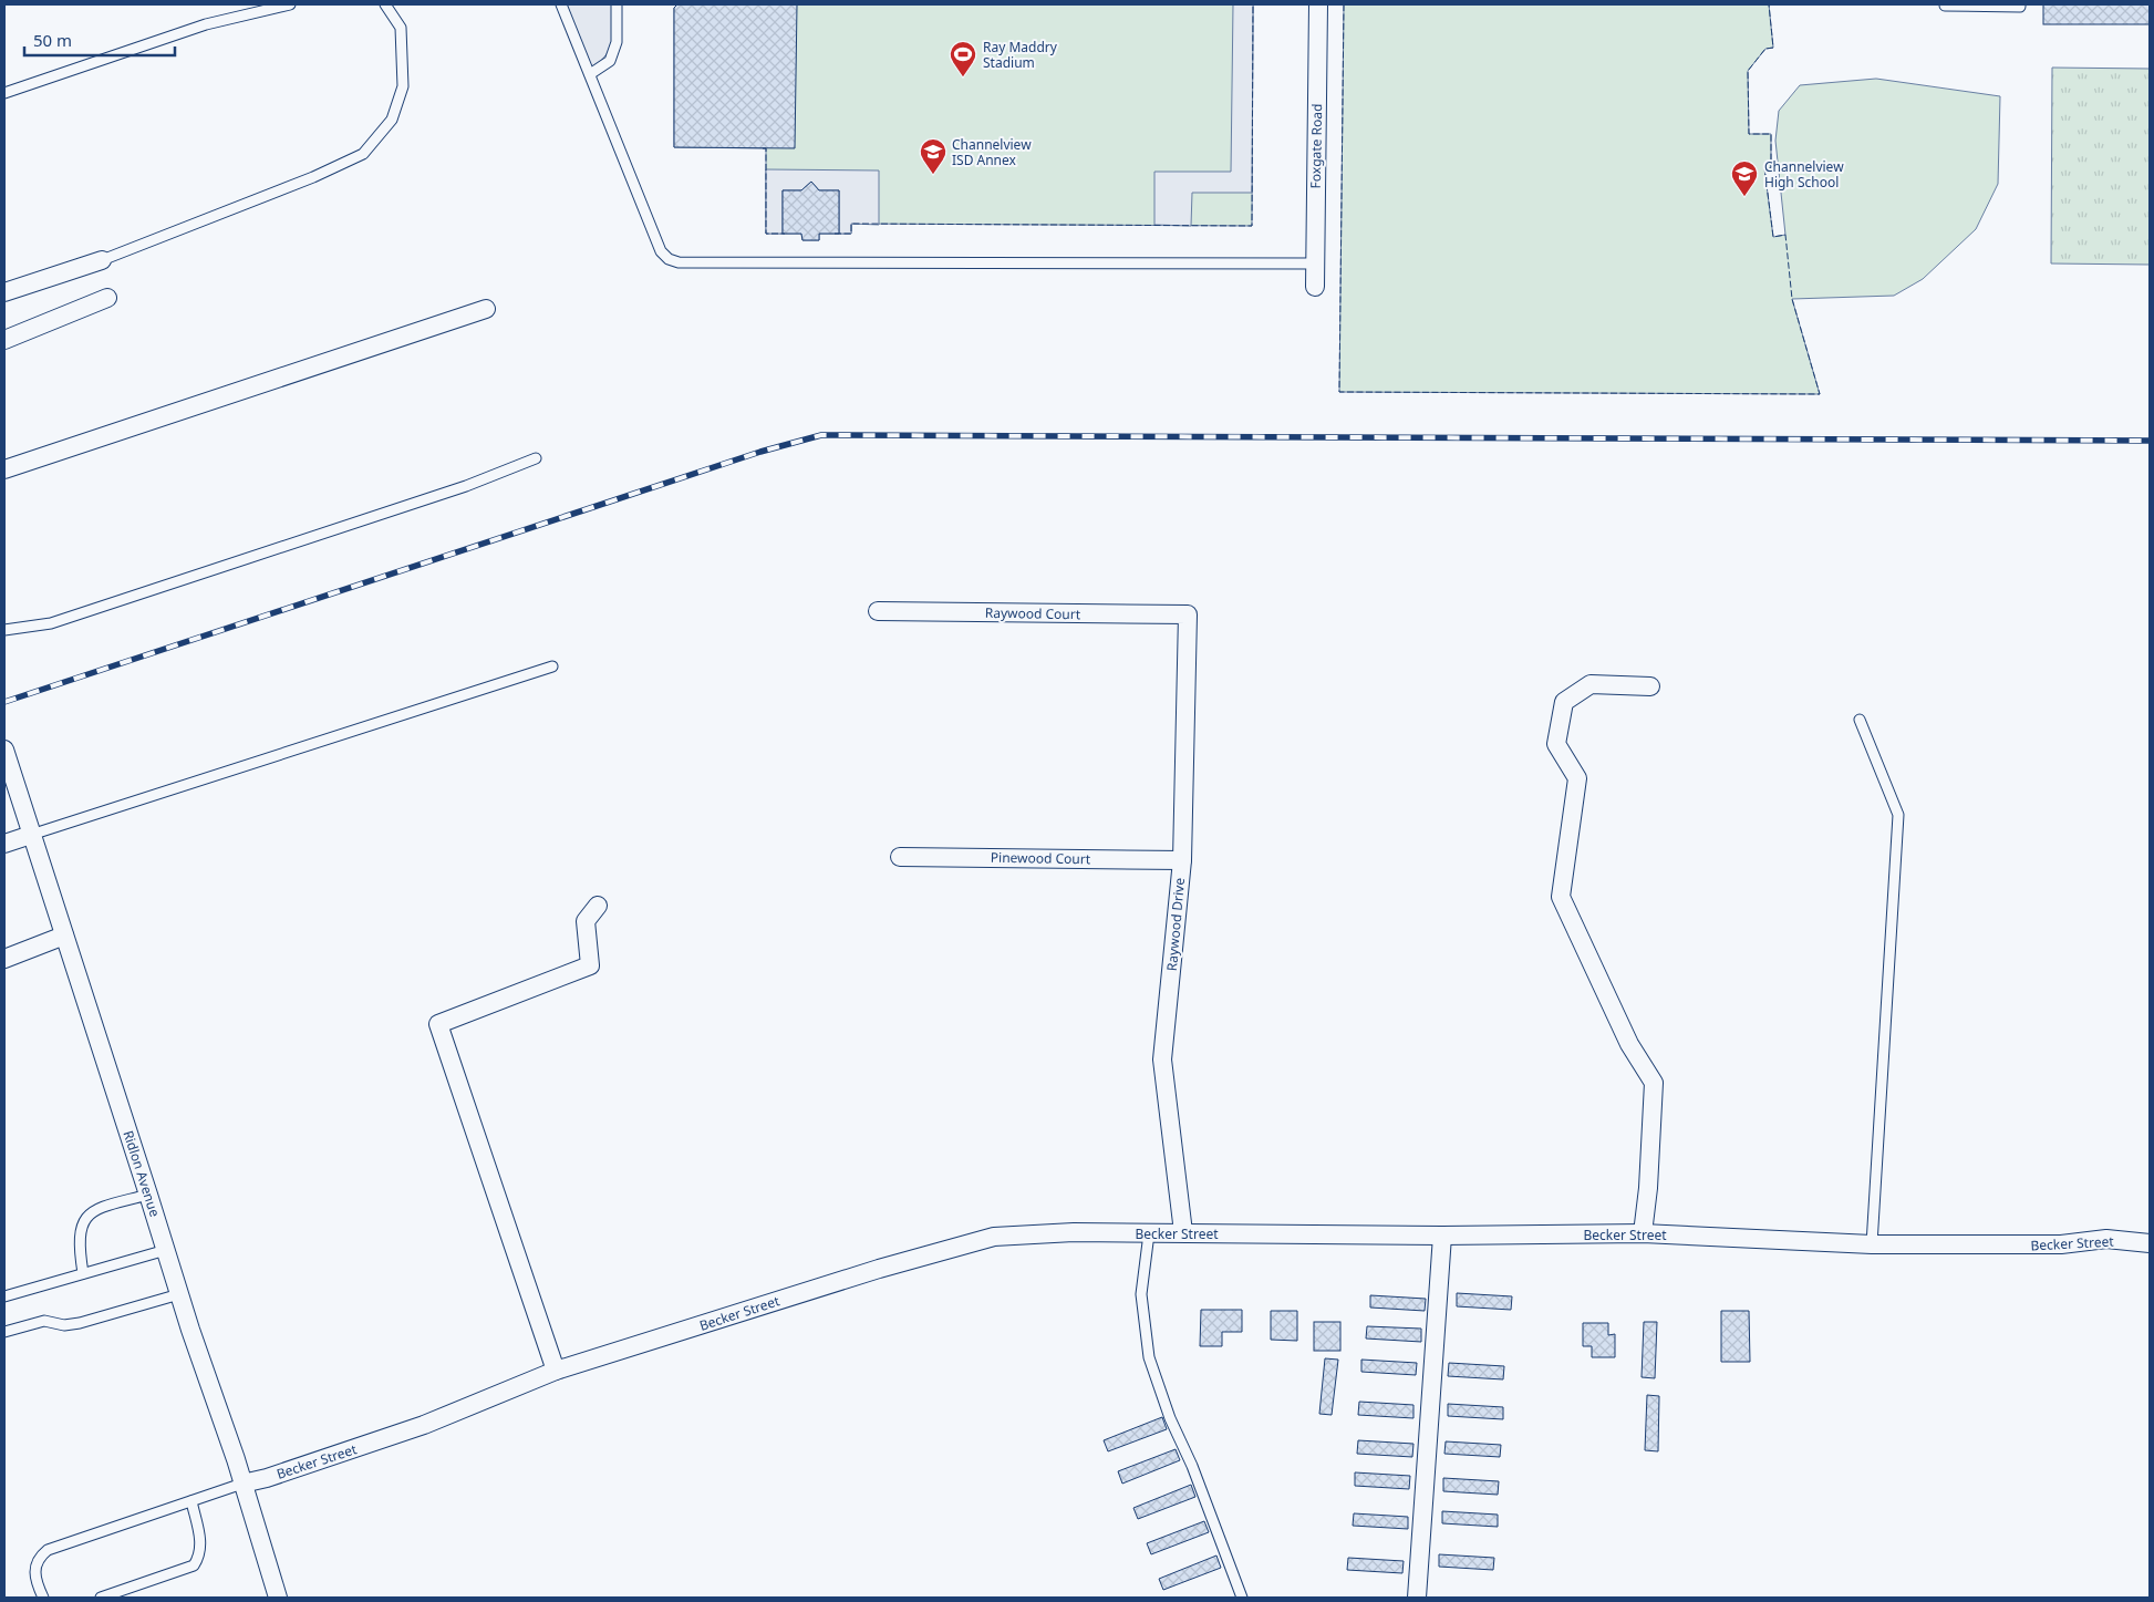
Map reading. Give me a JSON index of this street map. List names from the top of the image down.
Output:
{
  "streets": {
    "street": [
      "Foxgate Road",
      "Raywood Court",
      "Pinewood Court",
      "Raywood Drive",
      "Ridlon Avenue",
      "Becker Street"
    ]
  },
  "crossings": [
    ["Raywood Court", "Raywood Drive"],
    ["Pinewood Court", "Raywood Drive"],
    ["Raywood Drive", "Becker Street"],
    ["Ridlon Avenue", "Becker Street"]
  ],
  "places": {
    "sports": ["Ray Maddry Stadium"],
    "school or university": ["Channelview ISD Annex", "Channelview High School"]
  },
  "scale_bar": "50 m"
}
